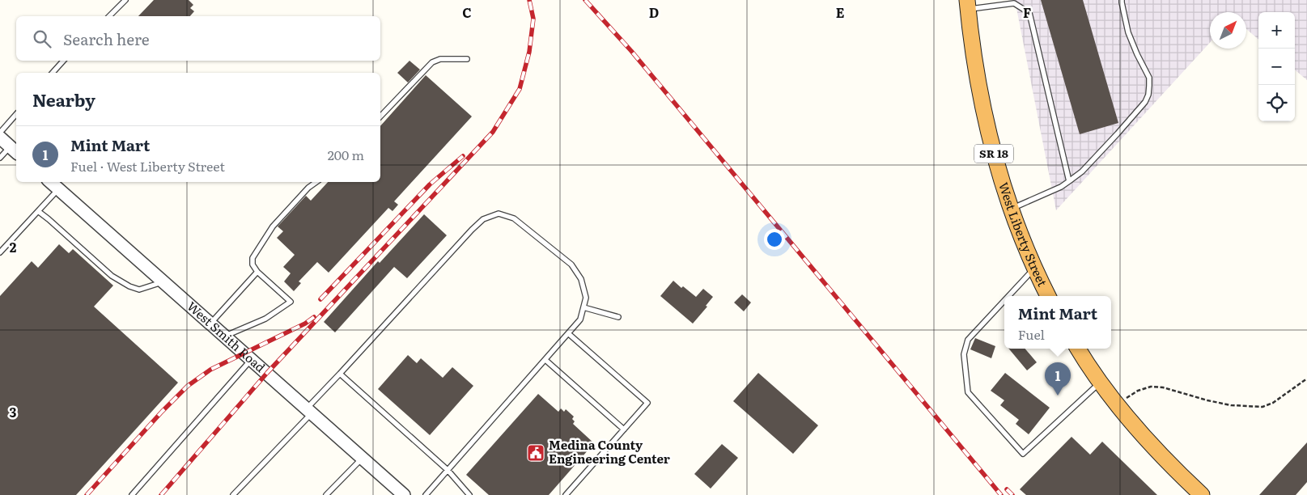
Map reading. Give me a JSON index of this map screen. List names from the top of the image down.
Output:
{
  "streets": {
    "highway": ["SR 18", "West Liberty Street"],
    "street": ["West Smith Road"]
  },
  "places": {
    "public building": ["Medina County Engineering Center"]
  },
  "north": "top right",
  "page": {
    "map_buttons": ["+", "−"],
    "search": "Search here",
    "heading": "Nearby",
    "list": [
      {
        "mark": "1",
        "name": "Mint Mart",
        "note": "Fuel · West Liberty Street",
        "value": "200 m"
      }
    ],
    "popup": ["Mint Mart", "Fuel"],
    "pins": "1"
  },
  "grid": {
    "columns": [
      "C",
      "D",
      "E",
      "F"
    ],
    "rows": ["2", "3"]
  }
}
